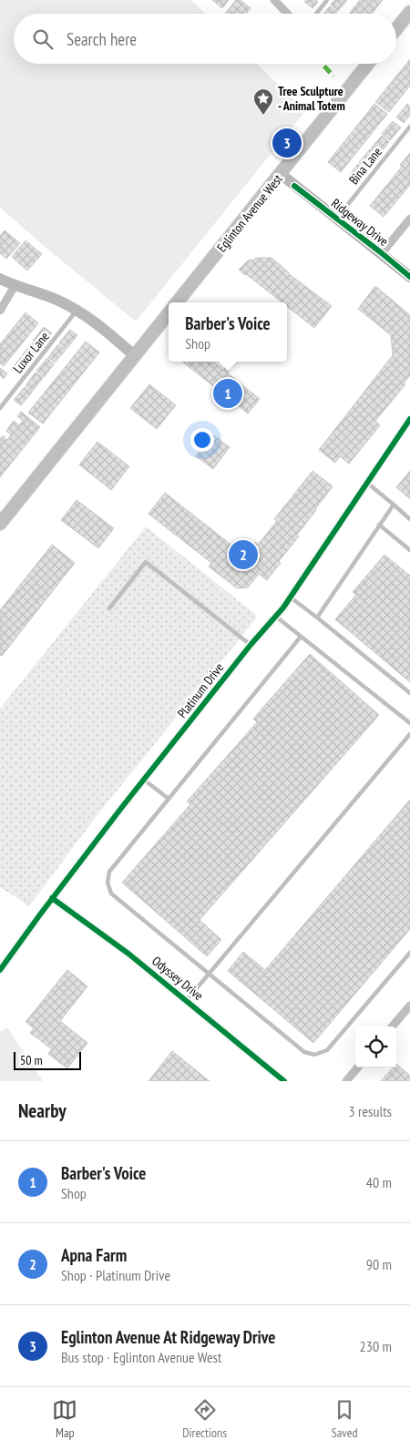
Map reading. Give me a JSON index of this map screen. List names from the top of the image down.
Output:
{
  "streets": {
    "main road": ["Eglinton Avenue West"],
    "street": ["Ridgeway Drive", "Platinum Drive", "Odyssey Drive"],
    "lane": ["Bina Lane", "Luxor Lane"]
  },
  "crossings": [
    ["Bina Lane", "Ridgeway Drive"],
    ["Eglinton Avenue West", "Ridgeway Drive"],
    ["Platinum Drive", "Odyssey Drive"]
  ],
  "places": {
    "place": ["Tree Sculpture - Animal Totem"]
  },
  "scale_bar": "50 m",
  "page": {
    "search": "Search here",
    "pins": ["3", "1", "2"],
    "popup": ["Barber's Voice", "Shop"],
    "scale": "50 m",
    "heading": ["Nearby", "3 results"],
    "list": [
      {
        "mark": "1",
        "name": "Barber's Voice",
        "note": "Shop",
        "value": "40 m"
      },
      {
        "mark": "2",
        "name": "Apna Farm",
        "note": "Shop · Platinum Drive",
        "value": "90 m"
      },
      {
        "mark": "3",
        "name": "Eglinton Avenue At Ridgeway Drive",
        "note": "Bus stop · Eglinton Avenue West",
        "value": "230 m"
      }
    ],
    "nav": ["Map", "Directions", "Saved"]
  }
}
